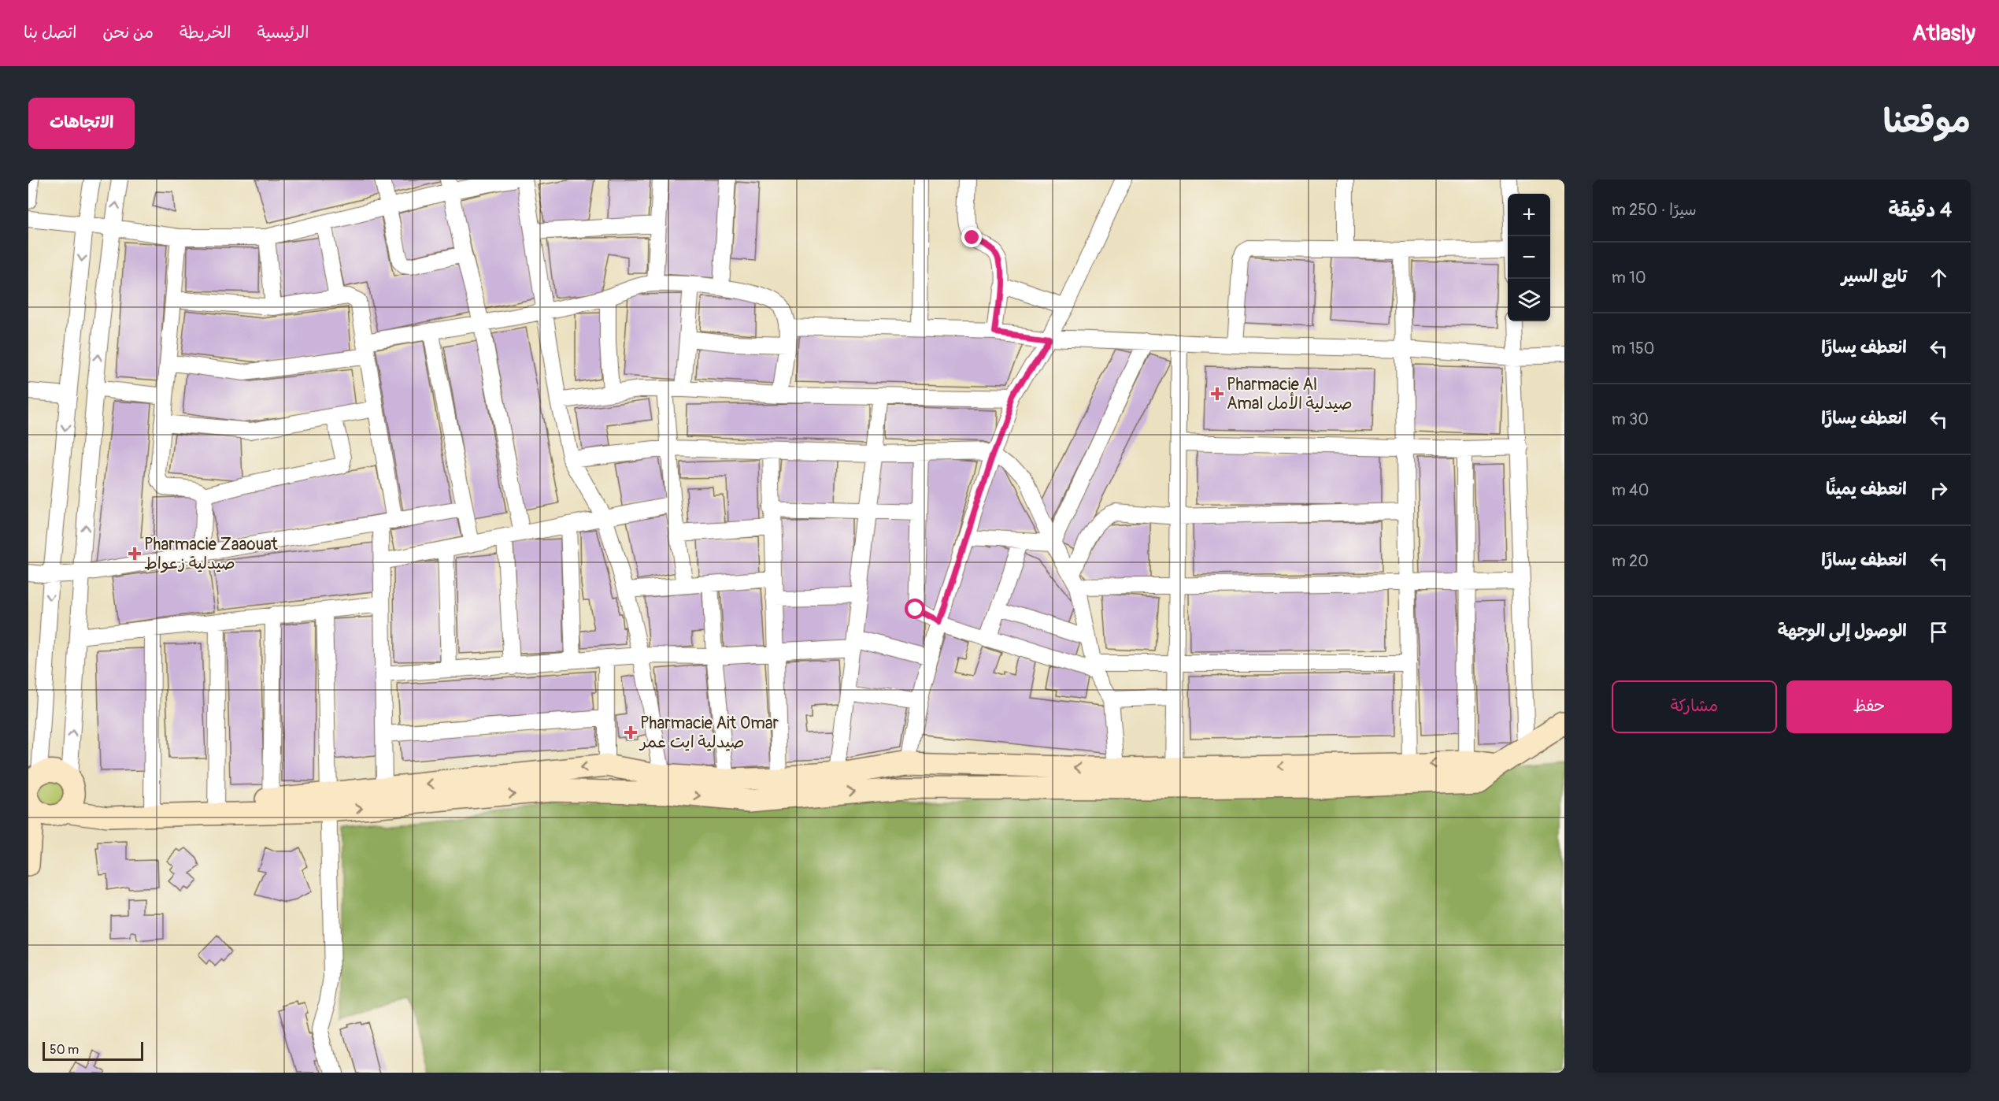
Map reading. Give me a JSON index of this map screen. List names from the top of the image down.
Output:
{
  "places": {
    "health": ["Pharmacie Al Amal صيدلية الأمل", "Pharmacie Zaaouat صيدلية زعواط", "Pharmacie Ait Omar صيدلية ايت عمر"]
  },
  "scale_bar": "50 m",
  "page": {
    "header": "Atlasly",
    "nav": [
      "الرئيسية",
      "الخريطة",
      "من نحن",
      "اتصل بنا"
    ],
    "title": "موقعنا",
    "buttons": [
      "الاتجاهات",
      ["حفظ", "مشاركة"]
    ],
    "heading": ["4 دقيقة", "سيرًا · 250 m"],
    "map_buttons": ["+", "−"],
    "list": [
      ["تابع السير", "10 m"],
      ["انعطف يسارًا", "150 m"],
      ["انعطف يسارًا", "30 m"],
      ["انعطف يمينًا", "40 m"],
      ["انعطف يسارًا", "20 m"],
      "الوصول إلى الوجهة"
    ],
    "scale": "50 m"
  }
}
